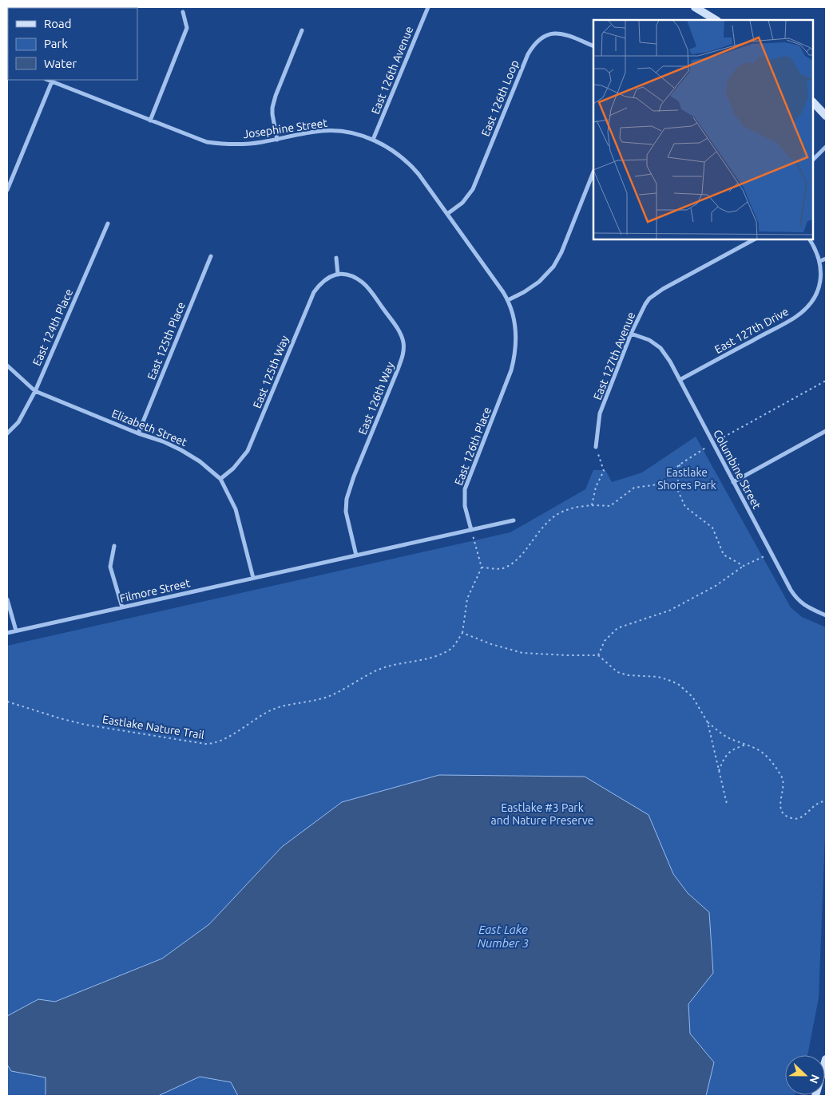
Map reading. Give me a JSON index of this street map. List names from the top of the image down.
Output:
{
  "streets": {
    "street": [
      "East 126th Avenue",
      "East 126th Loop",
      "Josephine Street",
      "East 124th Place",
      "East 127th Drive",
      "East 125th Place",
      "East 127th Avenue",
      "East 125th Way",
      "East 126th Way",
      "Elizabeth Street",
      "East 126th Place",
      "Columbine Street",
      "Filmore Street"
    ],
    "path": ["Eastlake Nature Trail"]
  },
  "crossings": [
    ["East 126th Avenue", "Josephine Street"],
    ["East 126th Loop", "Josephine Street"],
    ["Josephine Street", "East 126th Place"],
    ["East 124th Place", "Elizabeth Street"],
    ["East 127th Drive", "Columbine Street"],
    ["East 125th Place", "Elizabeth Street"],
    ["East 127th Avenue", "Columbine Street"],
    ["East 125th Way", "East 126th Way"],
    ["East 125th Way", "Elizabeth Street"],
    ["East 126th Way", "Filmore Street"],
    ["Elizabeth Street", "Filmore Street"]
  ],
  "water": ["East Lake Number 3"],
  "parks": ["Eastlake Shores Park", "Eastlake #3 Park and Nature Preserve"],
  "legend": ["Road", "Park", "Water"],
  "north": "right"
}
